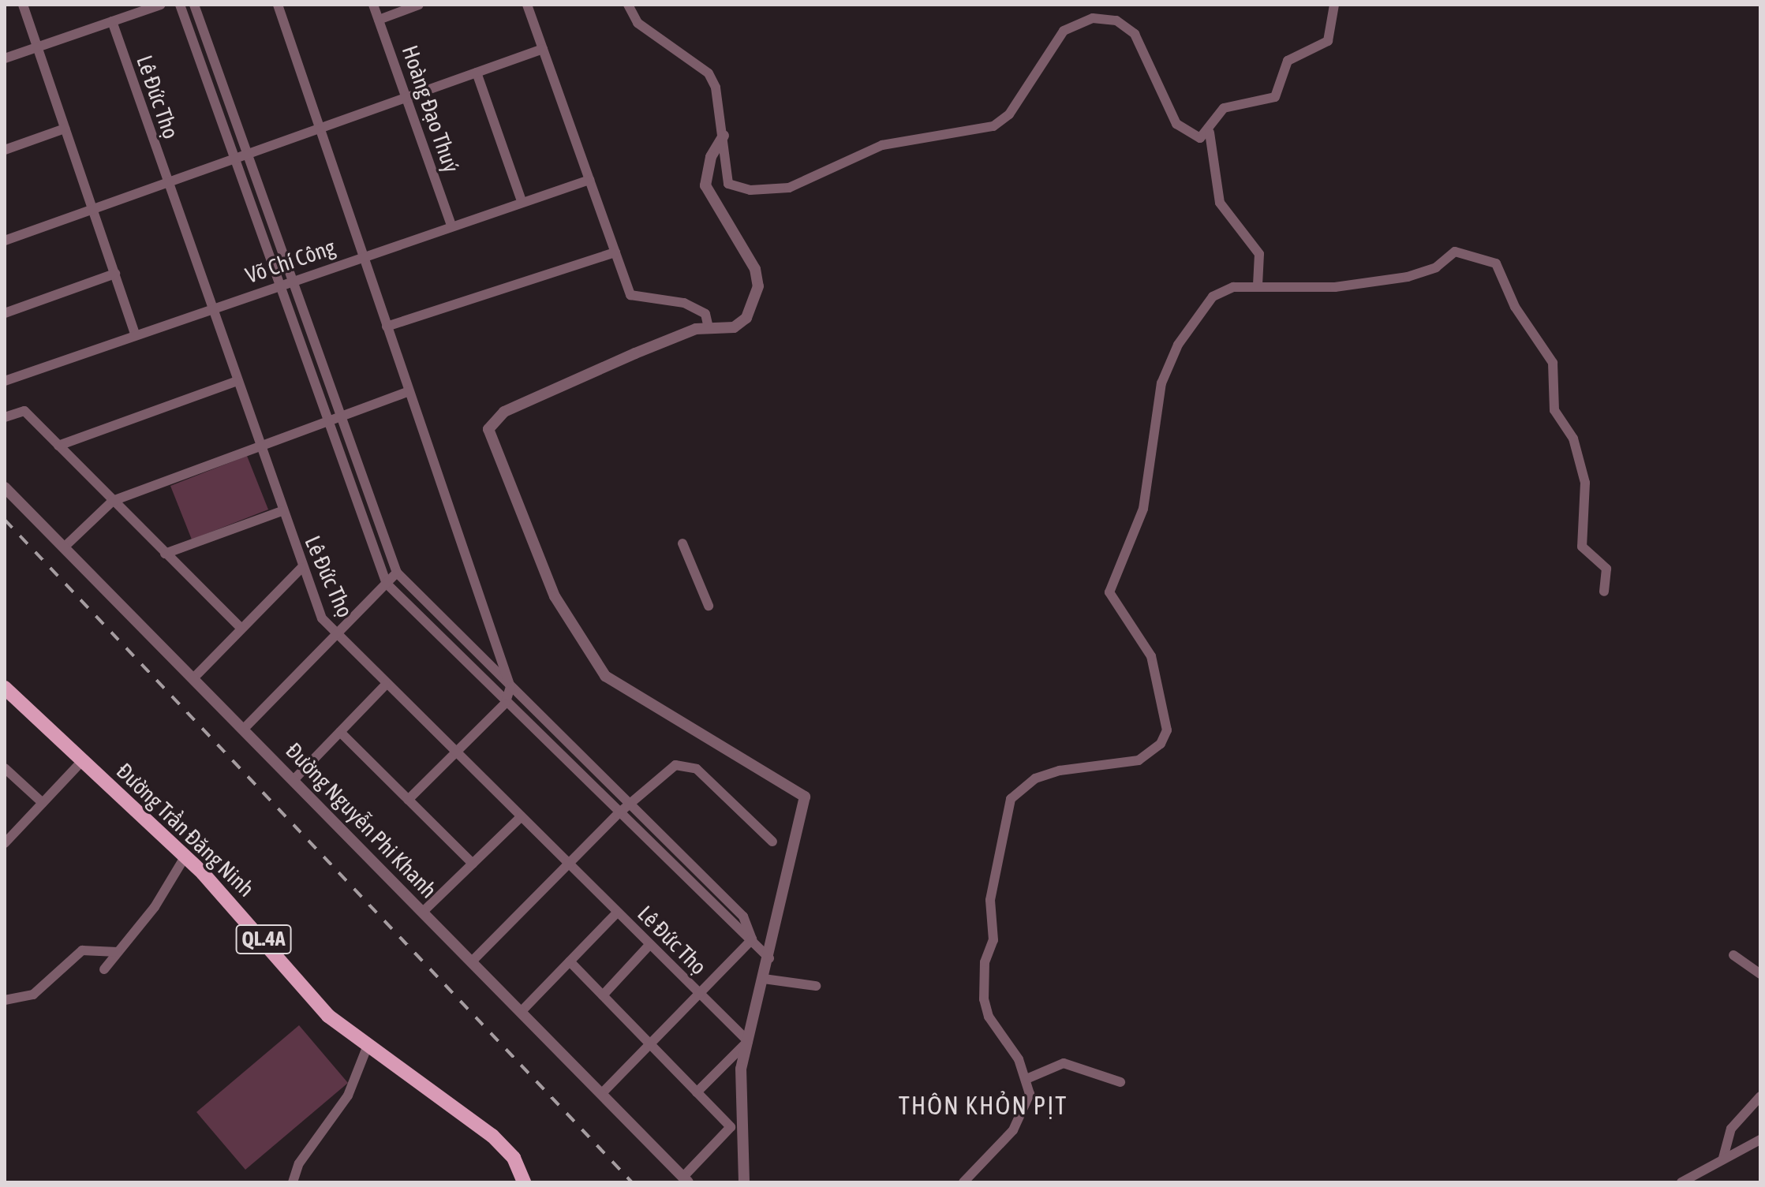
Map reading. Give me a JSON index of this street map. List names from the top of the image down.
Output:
{
  "streets": {
    "main road": ["Đường Trần Đăng Ninh", "QL.4A"],
    "street": [
      "Lê Đức Thọ",
      "Hoàng Đạo Thuý",
      "Võ Chí Công",
      "Đường Nguyễn Phi Khanh"
    ]
  },
  "crossings": [
    ["Lê Đức Thọ", "Võ Chí Công"],
    ["Hoàng Đạo Thuý", "Võ Chí Công"]
  ],
  "districts": ["THÔN KHỎN PỊT"]
}
